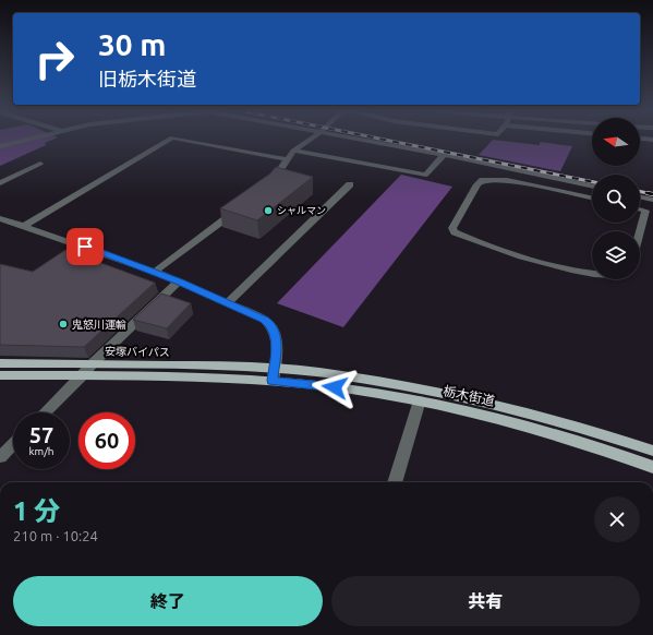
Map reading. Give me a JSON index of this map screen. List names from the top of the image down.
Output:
{
  "streets": {
    "main road": ["安塚バイパス", "栃木街道"]
  },
  "crossings": [
    ["安塚バイパス", "栃木街道"]
  ],
  "places": ["シャルマン", "鬼怒川運輸"],
  "north": "left",
  "page": {
    "turn": ["30 m", "旧栃木街道"],
    "speed": "57 km/h",
    "limit": "60",
    "heading": ["1 分", "210 m · 10:24"],
    "buttons": ["終了", "共有"]
  }
}
